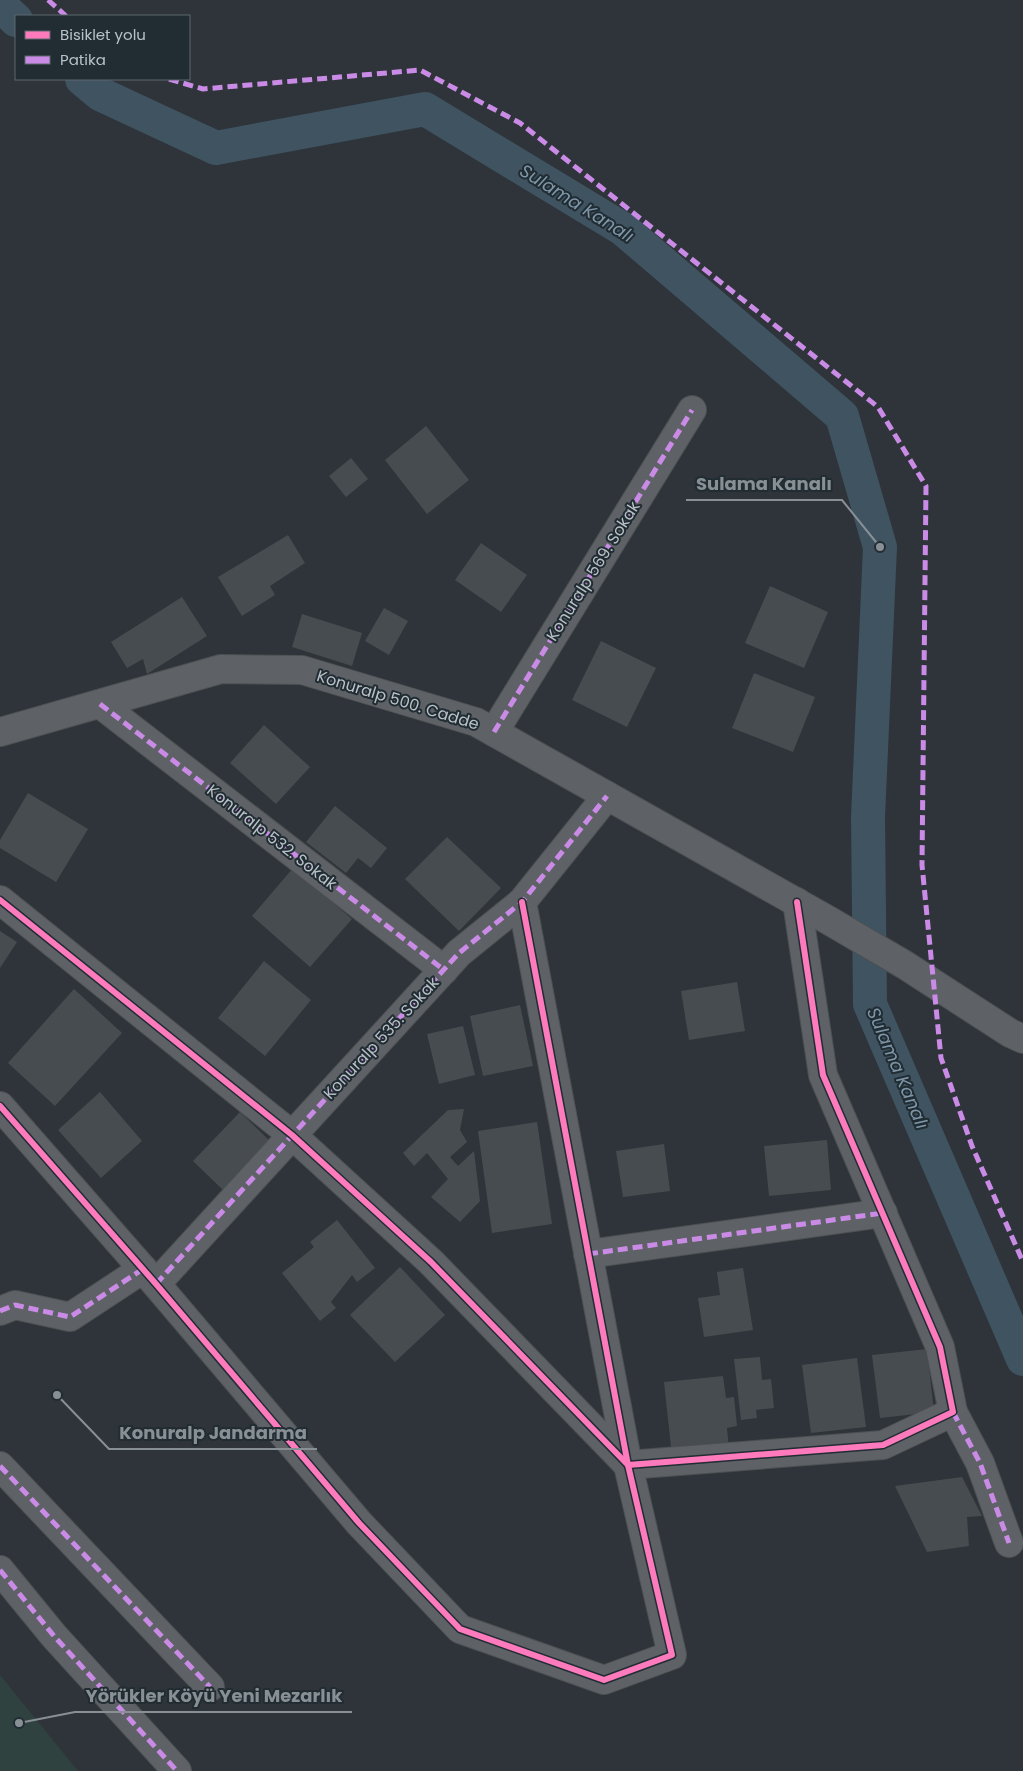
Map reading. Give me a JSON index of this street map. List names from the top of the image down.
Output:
{
  "streets": {
    "street": [
      "Konuralp 569. Sokak",
      "Konuralp 500. Cadde",
      "Konuralp 532. Sokak",
      "Konuralp 535. Sokak"
    ]
  },
  "crossings": [
    ["Konuralp 569. Sokak", "Konuralp 500. Cadde"],
    ["Konuralp 500. Cadde", "Konuralp 532. Sokak"],
    ["Konuralp 500. Cadde", "Konuralp 535. Sokak"],
    ["Konuralp 532. Sokak", "Konuralp 535. Sokak"]
  ],
  "water": ["Sulama Kanalı"],
  "places": ["Sulama Kanalı", "Konuralp Jandarma", "Yörükler Köyü Yeni Mezarlık"],
  "legend": ["Bisiklet yolu", "Patika"]
}
